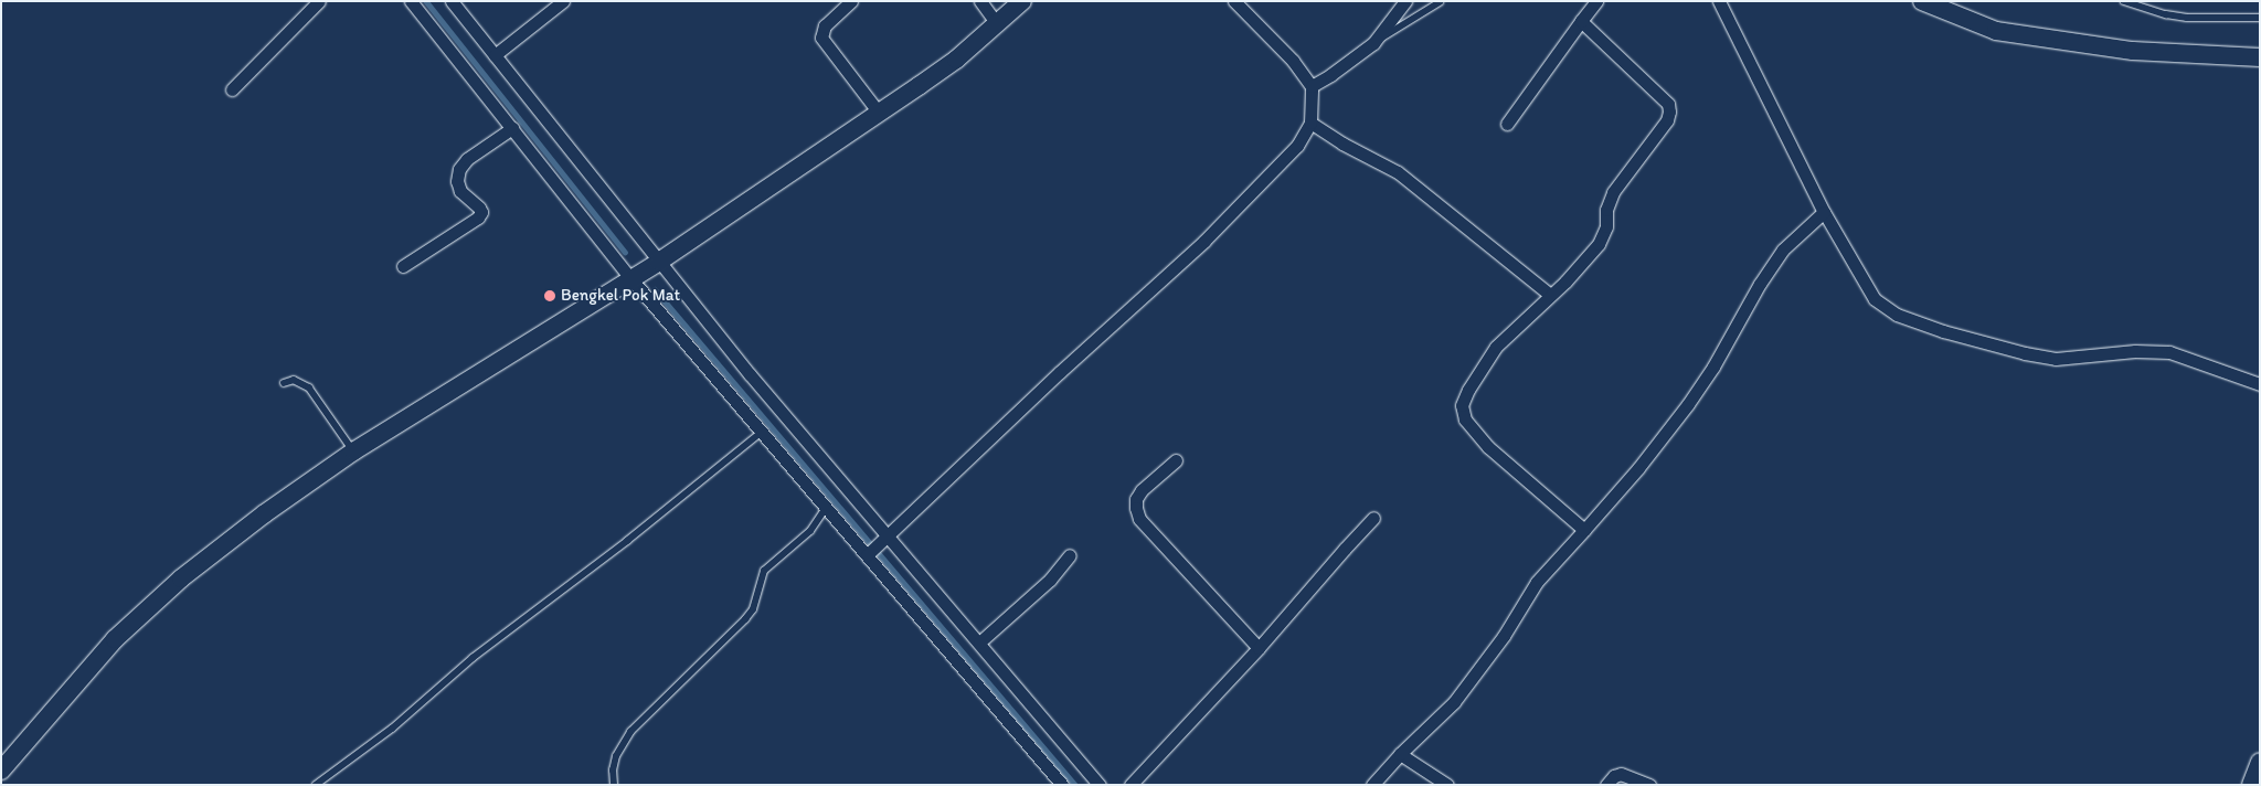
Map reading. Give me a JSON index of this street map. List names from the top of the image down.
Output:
{
  "places": ["Bengkel Pok Mat"]
}
